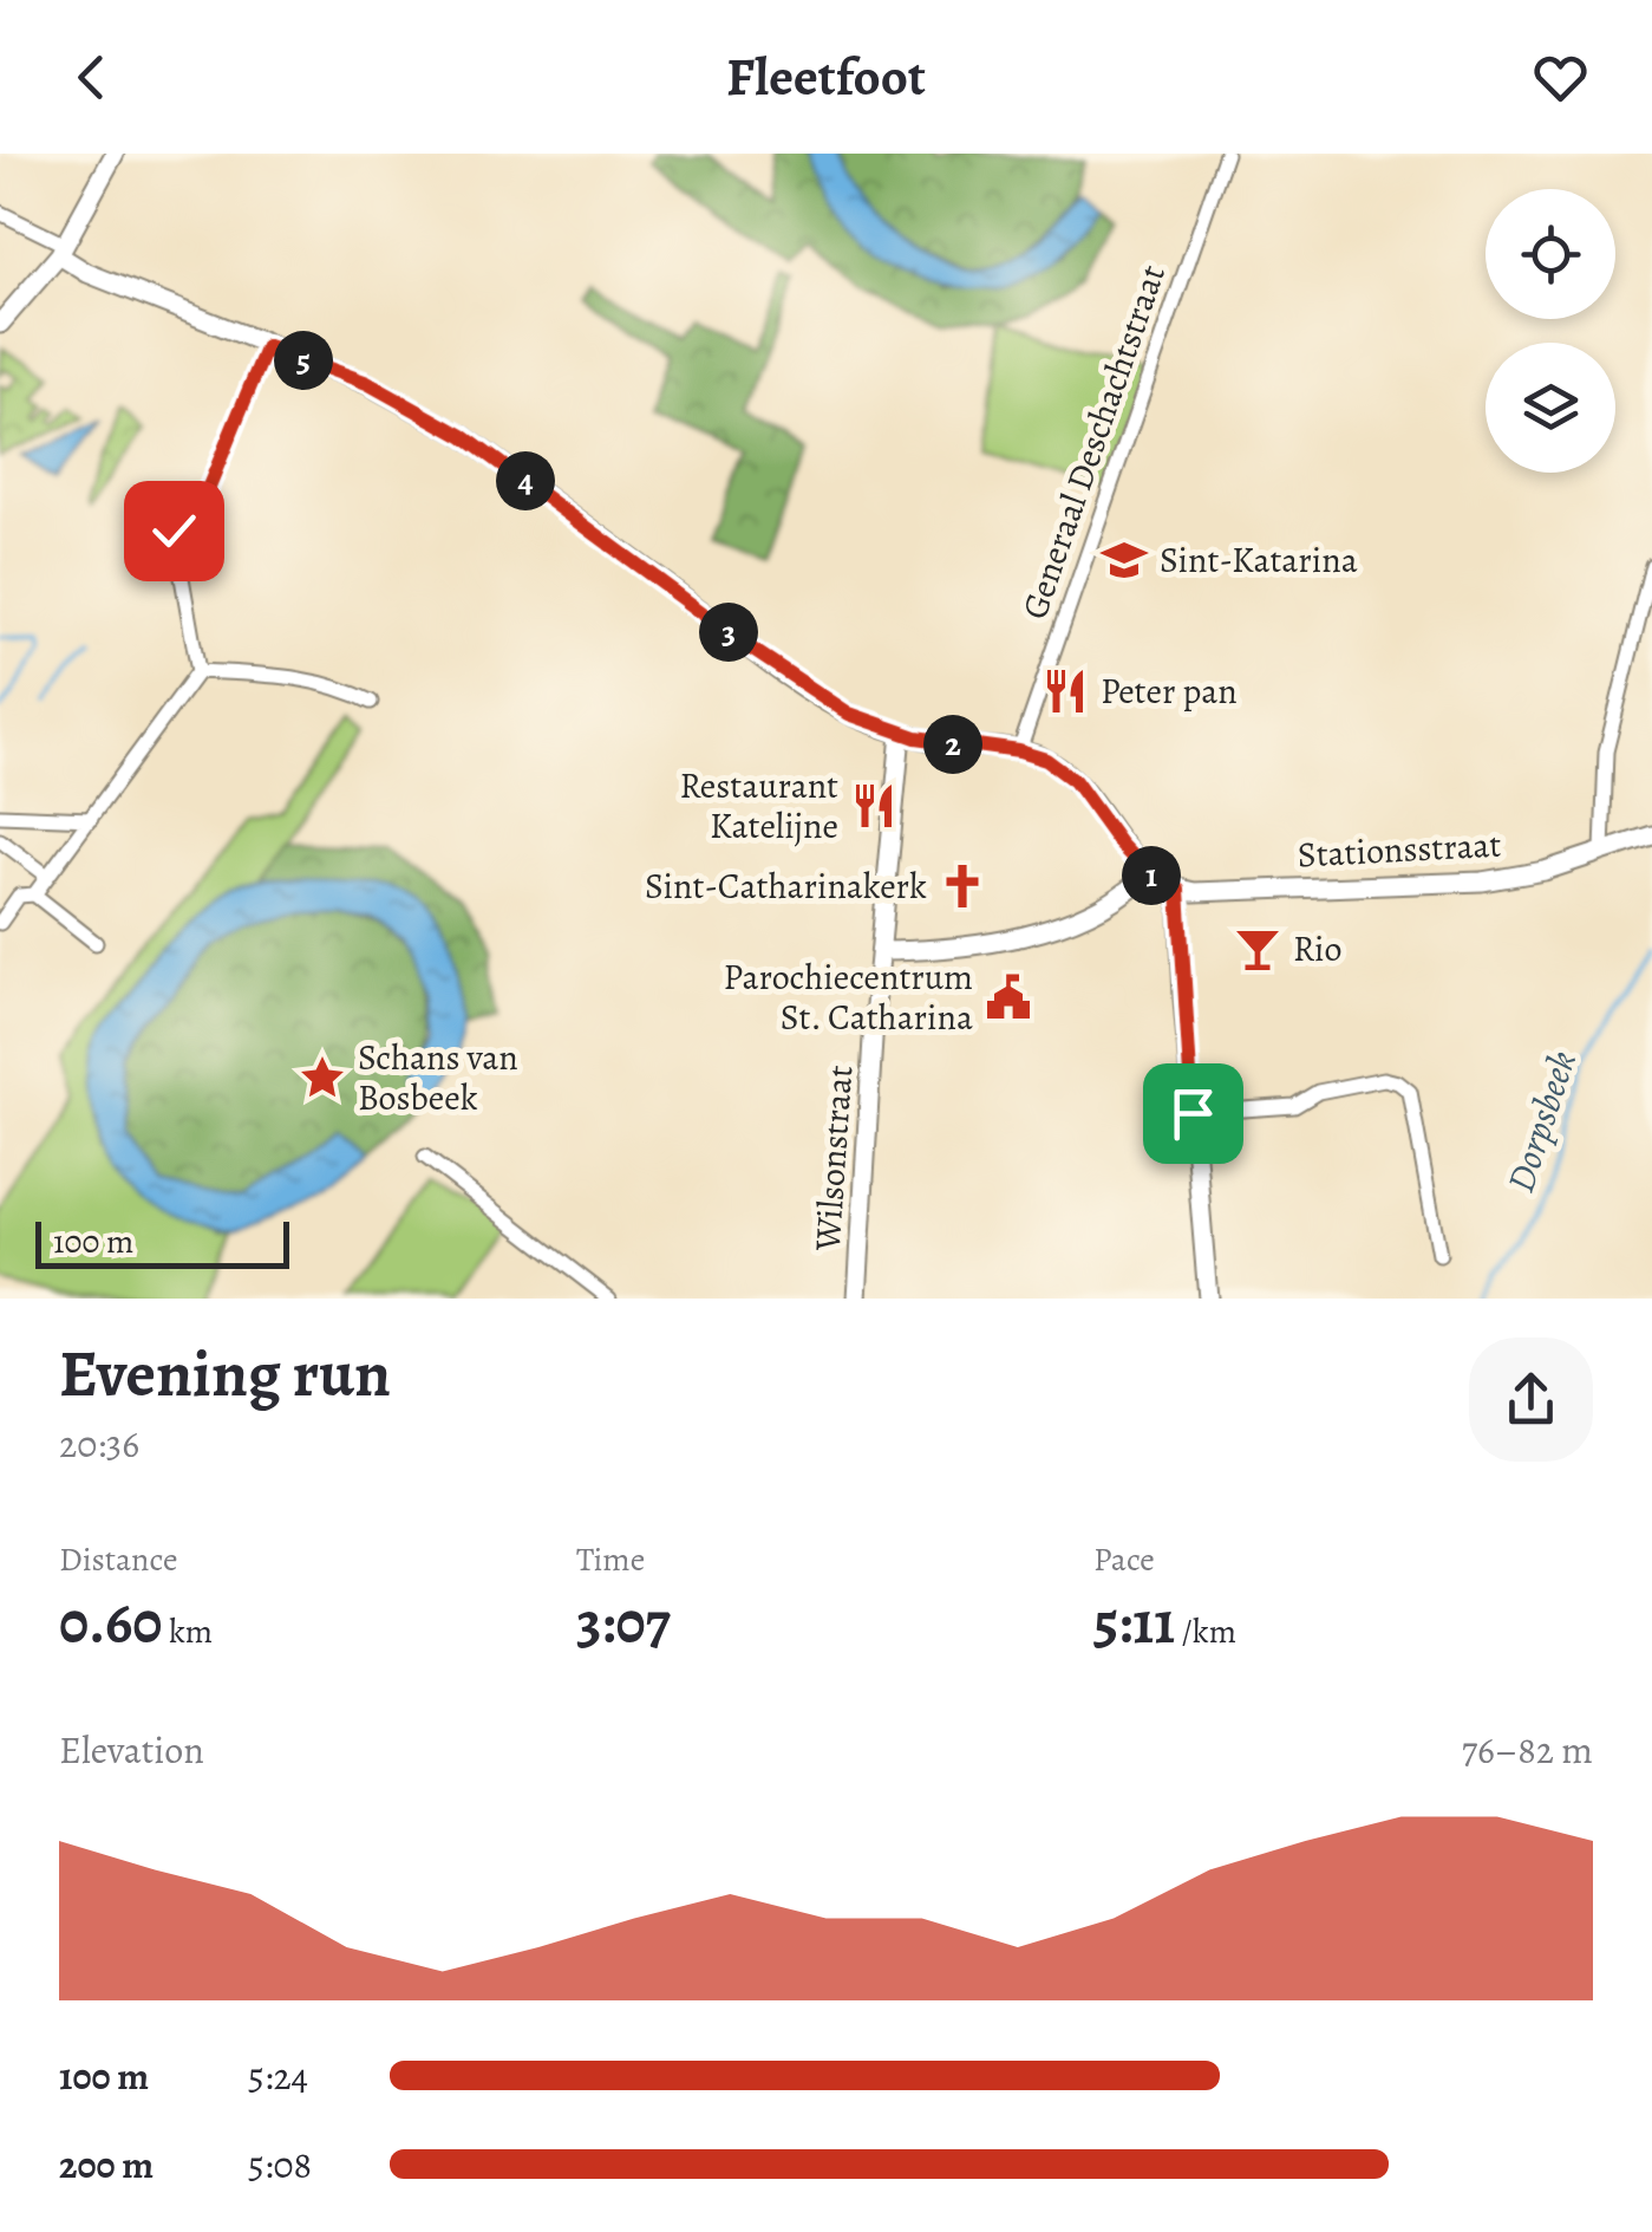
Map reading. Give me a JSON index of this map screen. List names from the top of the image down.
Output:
{
  "streets": {
    "street": ["Generaal Deschachtstraat", "Stationsstraat", "Wilsonstraat"]
  },
  "water": ["Dorpsbeek"],
  "places": {
    "school or university": ["Sint-Katarina"],
    "restaurant": ["Peter pan", "Restaurant Katelijne"],
    "church": ["Sint-Catharinakerk"],
    "bar": ["Rio"],
    "public building": ["Parochiecentrum St. Catharina"],
    "place": ["Schans van Bosbeek"]
  },
  "scale_bar": "100 m",
  "page": {
    "header": "Fleetfoot",
    "pins": [
      "5",
      "4",
      "3",
      "2",
      "1"
    ],
    "scale": "100 m",
    "heading": ["Evening run", "20:36"],
    "stats": [
      ["Distance", "0.60 km"],
      ["Time", "3:07"],
      ["Pace", "5:11 /km"]
    ],
    "chart": ["Elevation", "76–82 m"],
    "list": [
      {
        "name": "100 m",
        "note": "5:24"
      },
      {
        "name": "200 m",
        "note": "5:08"
      }
    ]
  }
}
